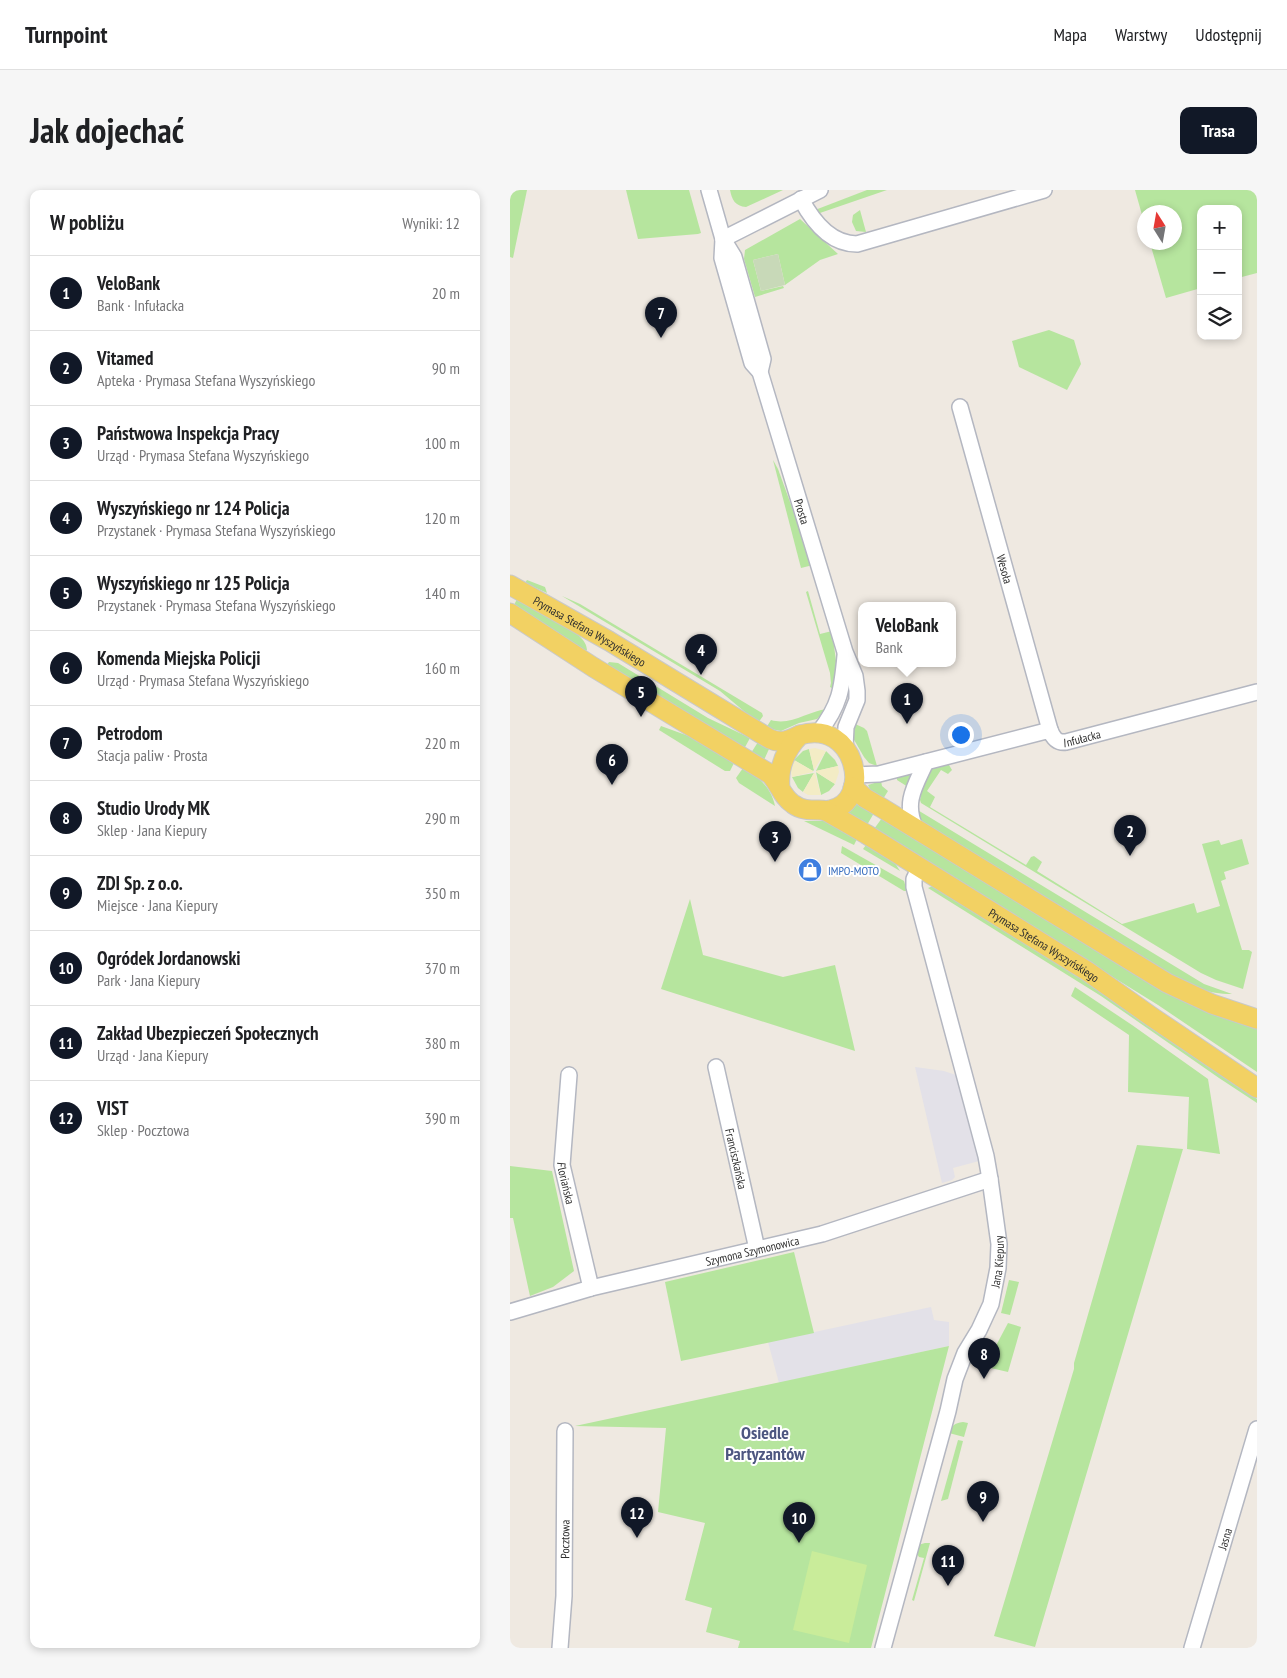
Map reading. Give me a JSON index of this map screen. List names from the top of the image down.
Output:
{
  "streets": {
    "main road": ["Prymasa Stefana Wyszyńskiego"],
    "street": [
      "Prosta",
      "Wesoła",
      "Infułacka",
      "Franciszkańska",
      "Floriańska",
      "Szymona Szymonowica",
      "Jana Kiepury",
      "Jasna",
      "Pocztowa"
    ]
  },
  "crossings": [
    ["Prosta", "Prymasa Stefana Wyszyńskiego"],
    ["Prosta", "Infułacka"],
    ["Wesoła", "Infułacka"],
    ["Prymasa Stefana Wyszyńskiego", "Infułacka"],
    ["Prymasa Stefana Wyszyńskiego", "Jana Kiepury"],
    ["Franciszkańska", "Szymona Szymonowica"],
    ["Floriańska", "Szymona Szymonowica"],
    ["Szymona Szymonowica", "Jana Kiepury"]
  ],
  "districts": ["Osiedle Partyzantów"],
  "places": {
    "shop": ["IMPO-MOTO"]
  },
  "north": "top",
  "page": {
    "header": "Turnpoint",
    "nav": ["Mapa", "Warstwy", "Udostępnij"],
    "title": "Jak dojechać",
    "buttons": "Trasa",
    "heading": ["W pobliżu", "Wyniki: 12"],
    "map_buttons": ["+", "−"],
    "list": [
      {
        "mark": "1",
        "name": "VeloBank",
        "note": "Bank · Infułacka",
        "value": "20 m"
      },
      {
        "mark": "2",
        "name": "Vitamed",
        "note": "Apteka · Prymasa Stefana Wyszyńskiego",
        "value": "90 m"
      },
      {
        "mark": "3",
        "name": "Państwowa Inspekcja Pracy",
        "note": "Urząd · Prymasa Stefana Wyszyńskiego",
        "value": "100 m"
      },
      {
        "mark": "4",
        "name": "Wyszyńskiego nr 124 Policja",
        "note": "Przystanek · Prymasa Stefana Wyszyńskiego",
        "value": "120 m"
      },
      {
        "mark": "5",
        "name": "Wyszyńskiego nr 125 Policja",
        "note": "Przystanek · Prymasa Stefana Wyszyńskiego",
        "value": "140 m"
      },
      {
        "mark": "6",
        "name": "Komenda Miejska Policji",
        "note": "Urząd · Prymasa Stefana Wyszyńskiego",
        "value": "160 m"
      },
      {
        "mark": "7",
        "name": "Petrodom",
        "note": "Stacja paliw · Prosta",
        "value": "220 m"
      },
      {
        "mark": "8",
        "name": "Studio Urody MK",
        "note": "Sklep · Jana Kiepury",
        "value": "290 m"
      },
      {
        "mark": "9",
        "name": "ZDI Sp. z o.o.",
        "note": "Miejsce · Jana Kiepury",
        "value": "350 m"
      },
      {
        "mark": "10",
        "name": "Ogródek Jordanowski",
        "note": "Park · Jana Kiepury",
        "value": "370 m"
      },
      {
        "mark": "11",
        "name": "Zakład Ubezpieczeń Społecznych",
        "note": "Urząd · Jana Kiepury",
        "value": "380 m"
      },
      {
        "mark": "12",
        "name": "VIST",
        "note": "Sklep · Pocztowa",
        "value": "390 m"
      }
    ],
    "pins": [
      "7",
      "4",
      "5",
      "1",
      "6",
      "2",
      "3",
      "8",
      "9",
      "12",
      "10",
      "11"
    ],
    "popup": ["VeloBank", "Bank"]
  }
}
